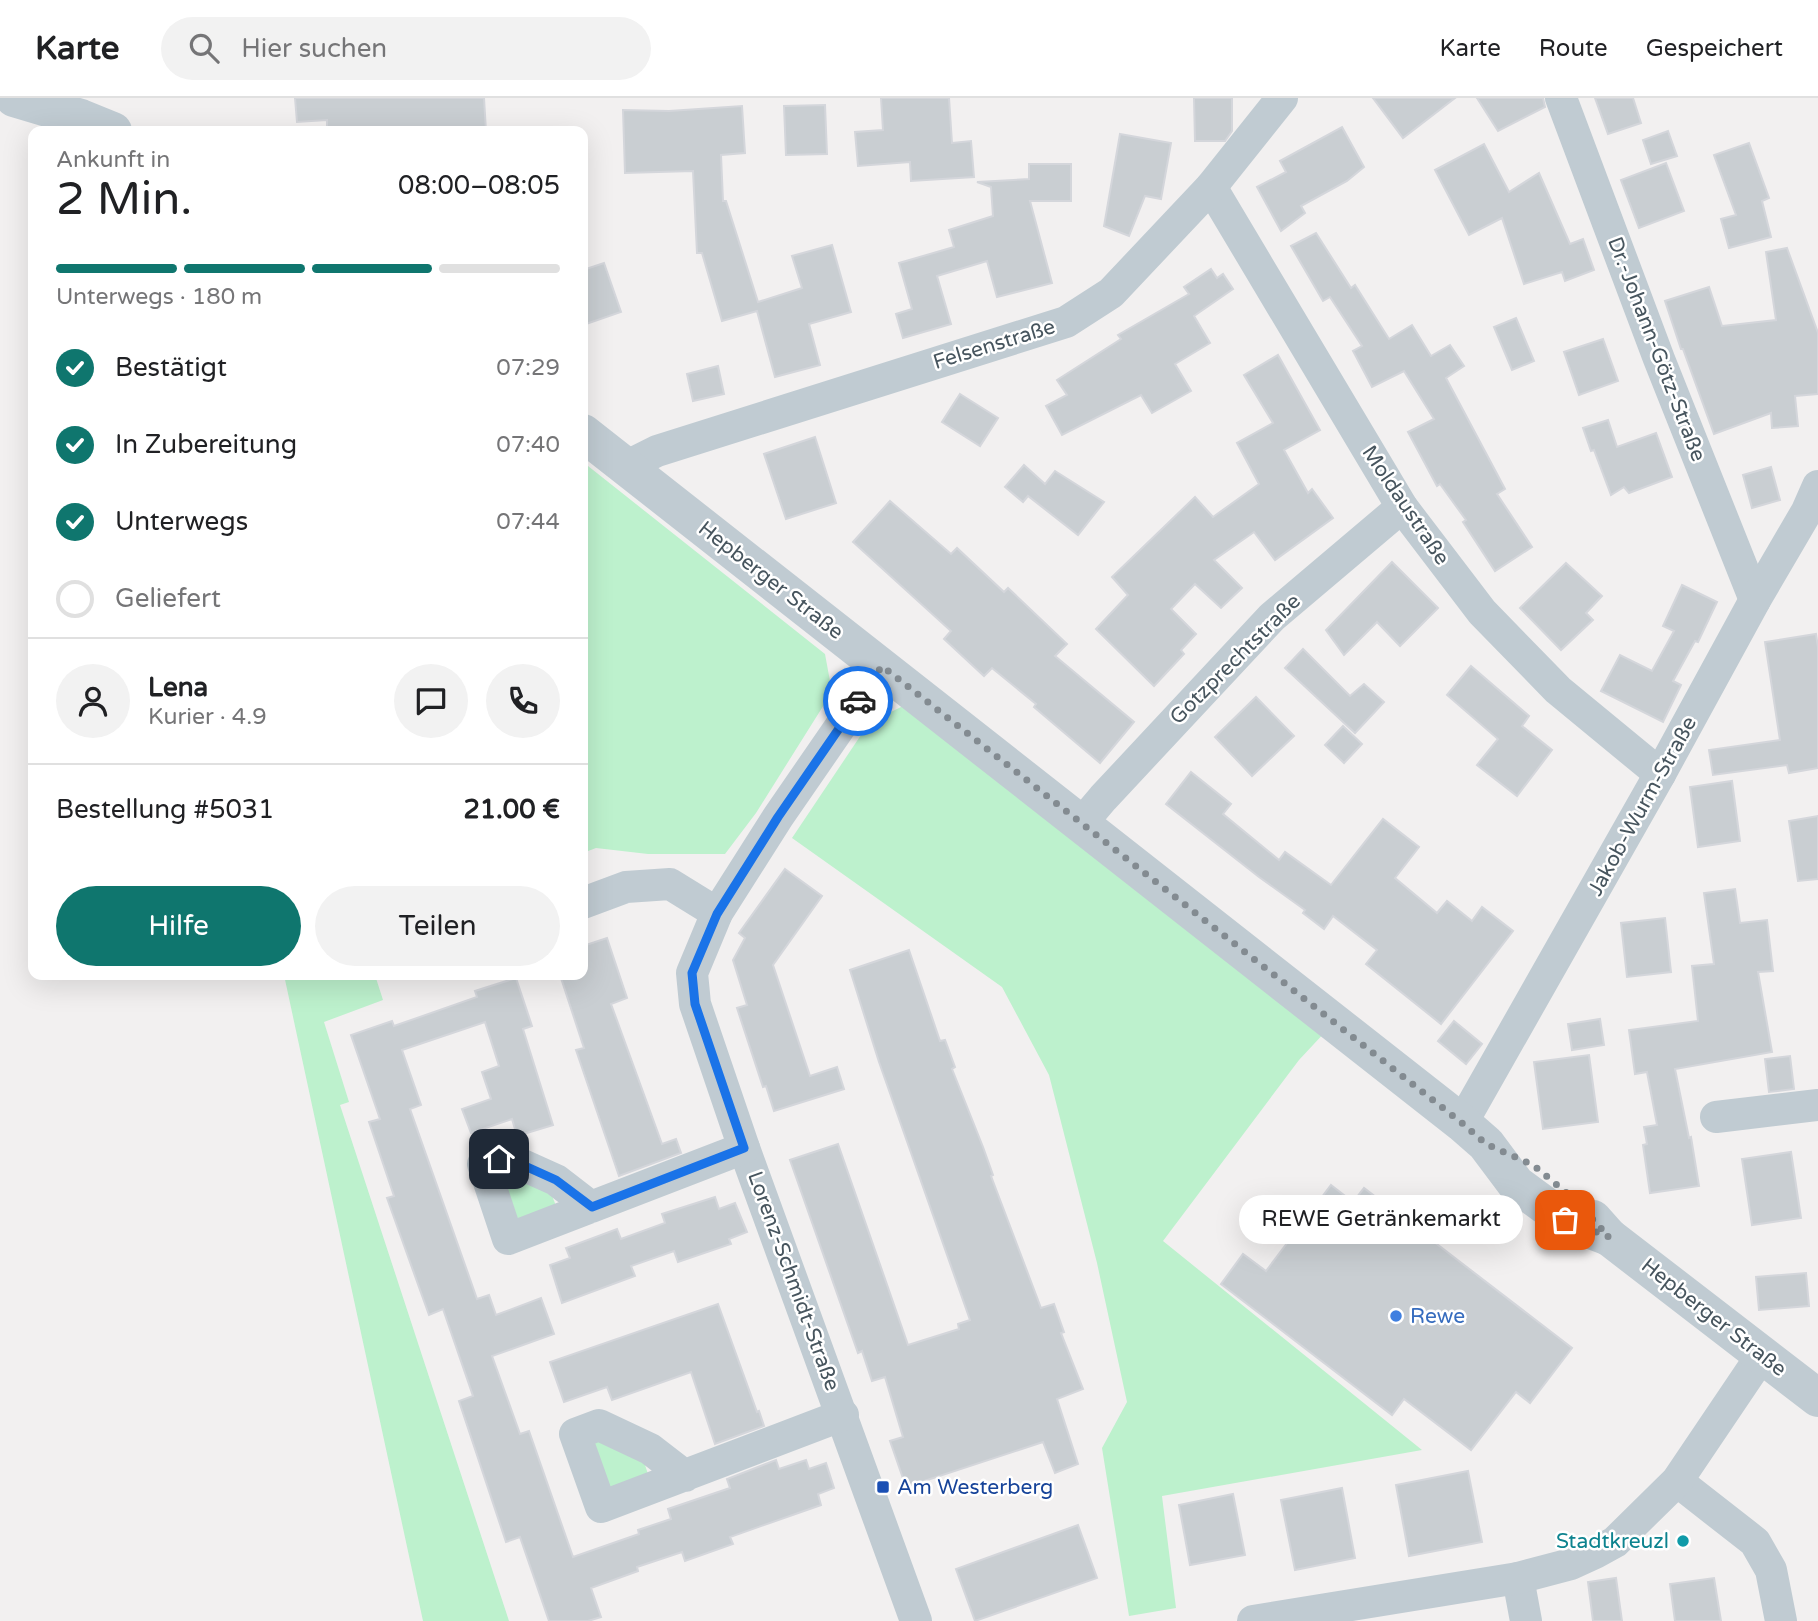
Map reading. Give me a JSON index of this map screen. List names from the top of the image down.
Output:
{
  "streets": {
    "street": [
      "Felsenstraße",
      "Dr.-Johann-Götz-Straße",
      "Moldaustraße",
      "Hepberger Straße",
      "Gotzprechtstraße",
      "Jakob-Wurm-Straße",
      "Lorenz-Schmidt-Straße"
    ]
  },
  "crossings": [
    ["Felsenstraße", "Moldaustraße"],
    ["Felsenstraße", "Hepberger Straße"],
    ["Dr.-Johann-Götz-Straße", "Jakob-Wurm-Straße"],
    ["Moldaustraße", "Gotzprechtstraße"],
    ["Moldaustraße", "Jakob-Wurm-Straße"],
    ["Hepberger Straße", "Gotzprechtstraße"],
    ["Hepberger Straße", "Jakob-Wurm-Straße"],
    ["Hepberger Straße", "Lorenz-Schmidt-Straße"]
  ],
  "places": {
    "other": ["REWE Getränkemarkt", "Rewe", "Stadtkreuzl"],
    "transit": ["Am Westerberg"]
  },
  "page": {
    "header": "Karte",
    "search": "Hier suchen",
    "nav": ["Karte", "Route", "Gespeichert"],
    "heading": ["2 Min.", "Ankunft in", "08:00–08:05"],
    "panel": [
      "Lena",
      "Kurier · 4.9",
      "Bestellung #5031",
      "21.00 €"
    ],
    "bar": "Unterwegs · 180 m",
    "list": [
      ["Bestätigt", "07:29"],
      ["In Zubereitung", "07:40"],
      ["Unterwegs", "07:44"],
      "Geliefert"
    ],
    "buttons": ["Hilfe", "Teilen"],
    "bubble": "REWE Getränkemarkt"
  }
}
